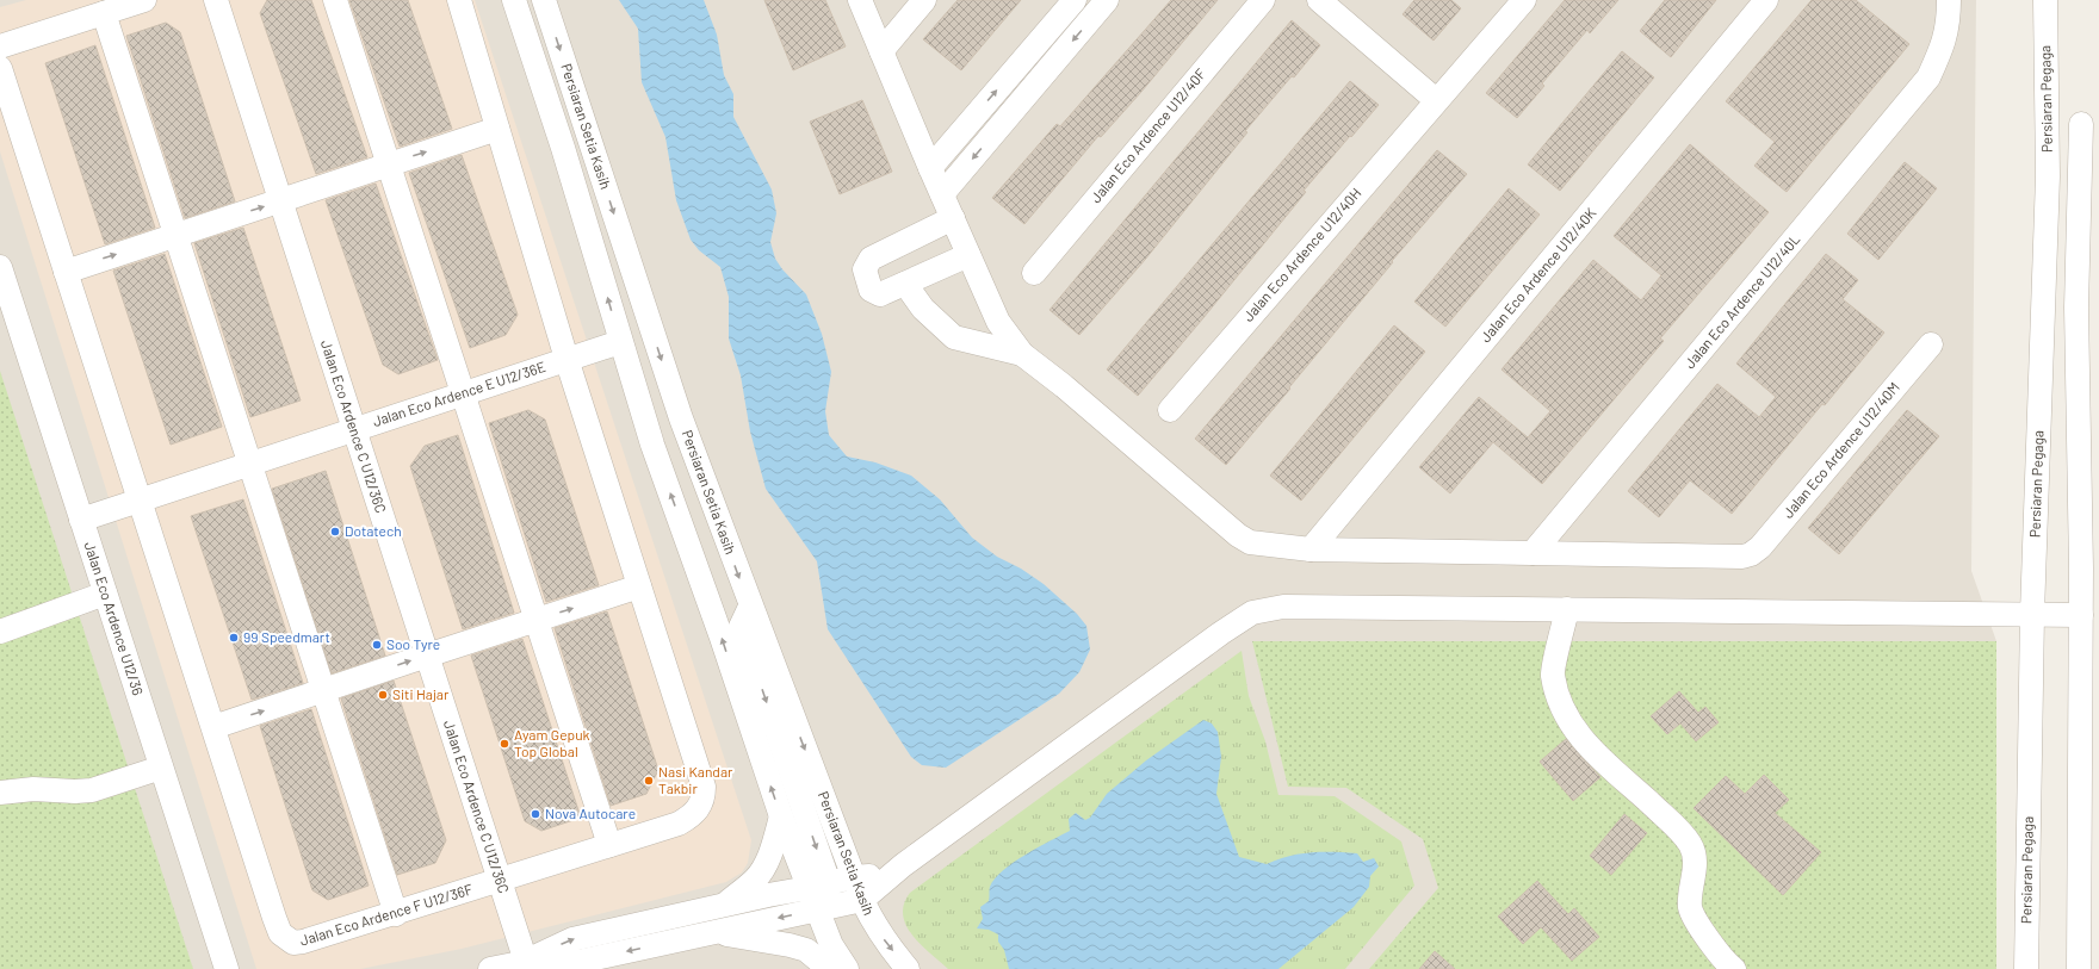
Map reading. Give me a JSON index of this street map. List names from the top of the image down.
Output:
{
  "streets": {
    "street": [
      "Persiaran Pegaga",
      "Persiaran Setia Kasih",
      "Jalan Eco Ardence U12/40F",
      "Jalan Eco Ardence U12/40H",
      "Jalan Eco Ardence U12/40K",
      "Jalan Eco Ardence U12/40L",
      "Jalan Eco Ardence E U12/36E",
      "Jalan Eco Ardence C U12/36C",
      "Jalan Eco Ardence U12/40M",
      "Jalan Eco Ardence U12/36",
      "Jalan Eco Ardence F U12/36F"
    ]
  },
  "crossings": [
    ["Persiaran Setia Kasih", "Jalan Eco Ardence E U12/36E"],
    ["Jalan Eco Ardence U12/40L", "Jalan Eco Ardence U12/40M"],
    ["Jalan Eco Ardence E U12/36E", "Jalan Eco Ardence C U12/36C"],
    ["Jalan Eco Ardence E U12/36E", "Jalan Eco Ardence U12/36"],
    ["Jalan Eco Ardence C U12/36C", "Jalan Eco Ardence F U12/36F"]
  ],
  "places": [
    "Dotatech",
    "99 Speedmart",
    "Soo Tyre",
    "Siti Hajar",
    "Ayam Gepuk Top Global",
    "Nasi Kandar Takbir",
    "Nova Autocare"
  ]
}
